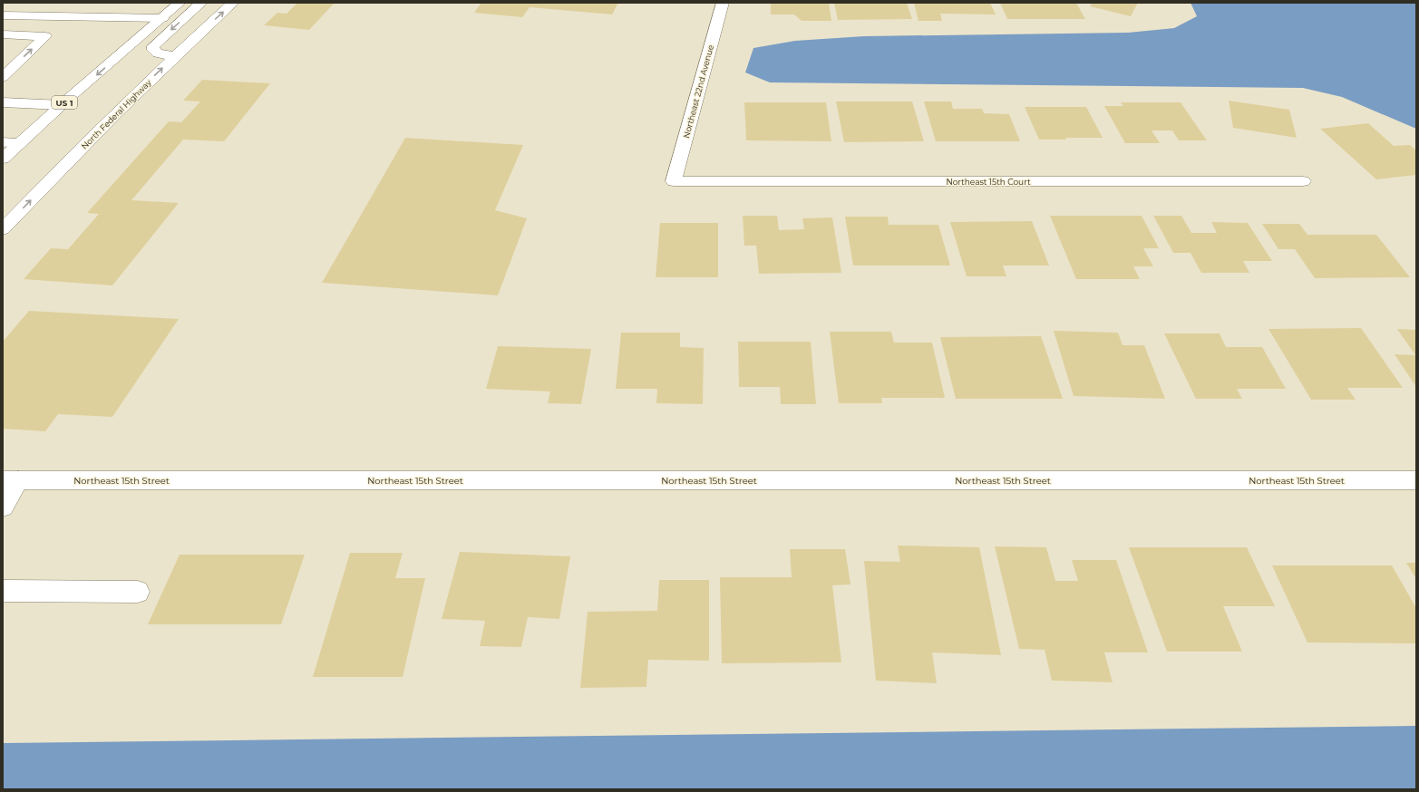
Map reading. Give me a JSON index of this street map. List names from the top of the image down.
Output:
{
  "streets": {
    "street": [
      "Northeast 22nd Avenue",
      "US 1",
      "North Federal Highway",
      "Northeast 15th Court",
      "Northeast 15th Street"
    ]
  },
  "crossings": [
    ["Northeast 22nd Avenue", "Northeast 15th Court"]
  ]
}
